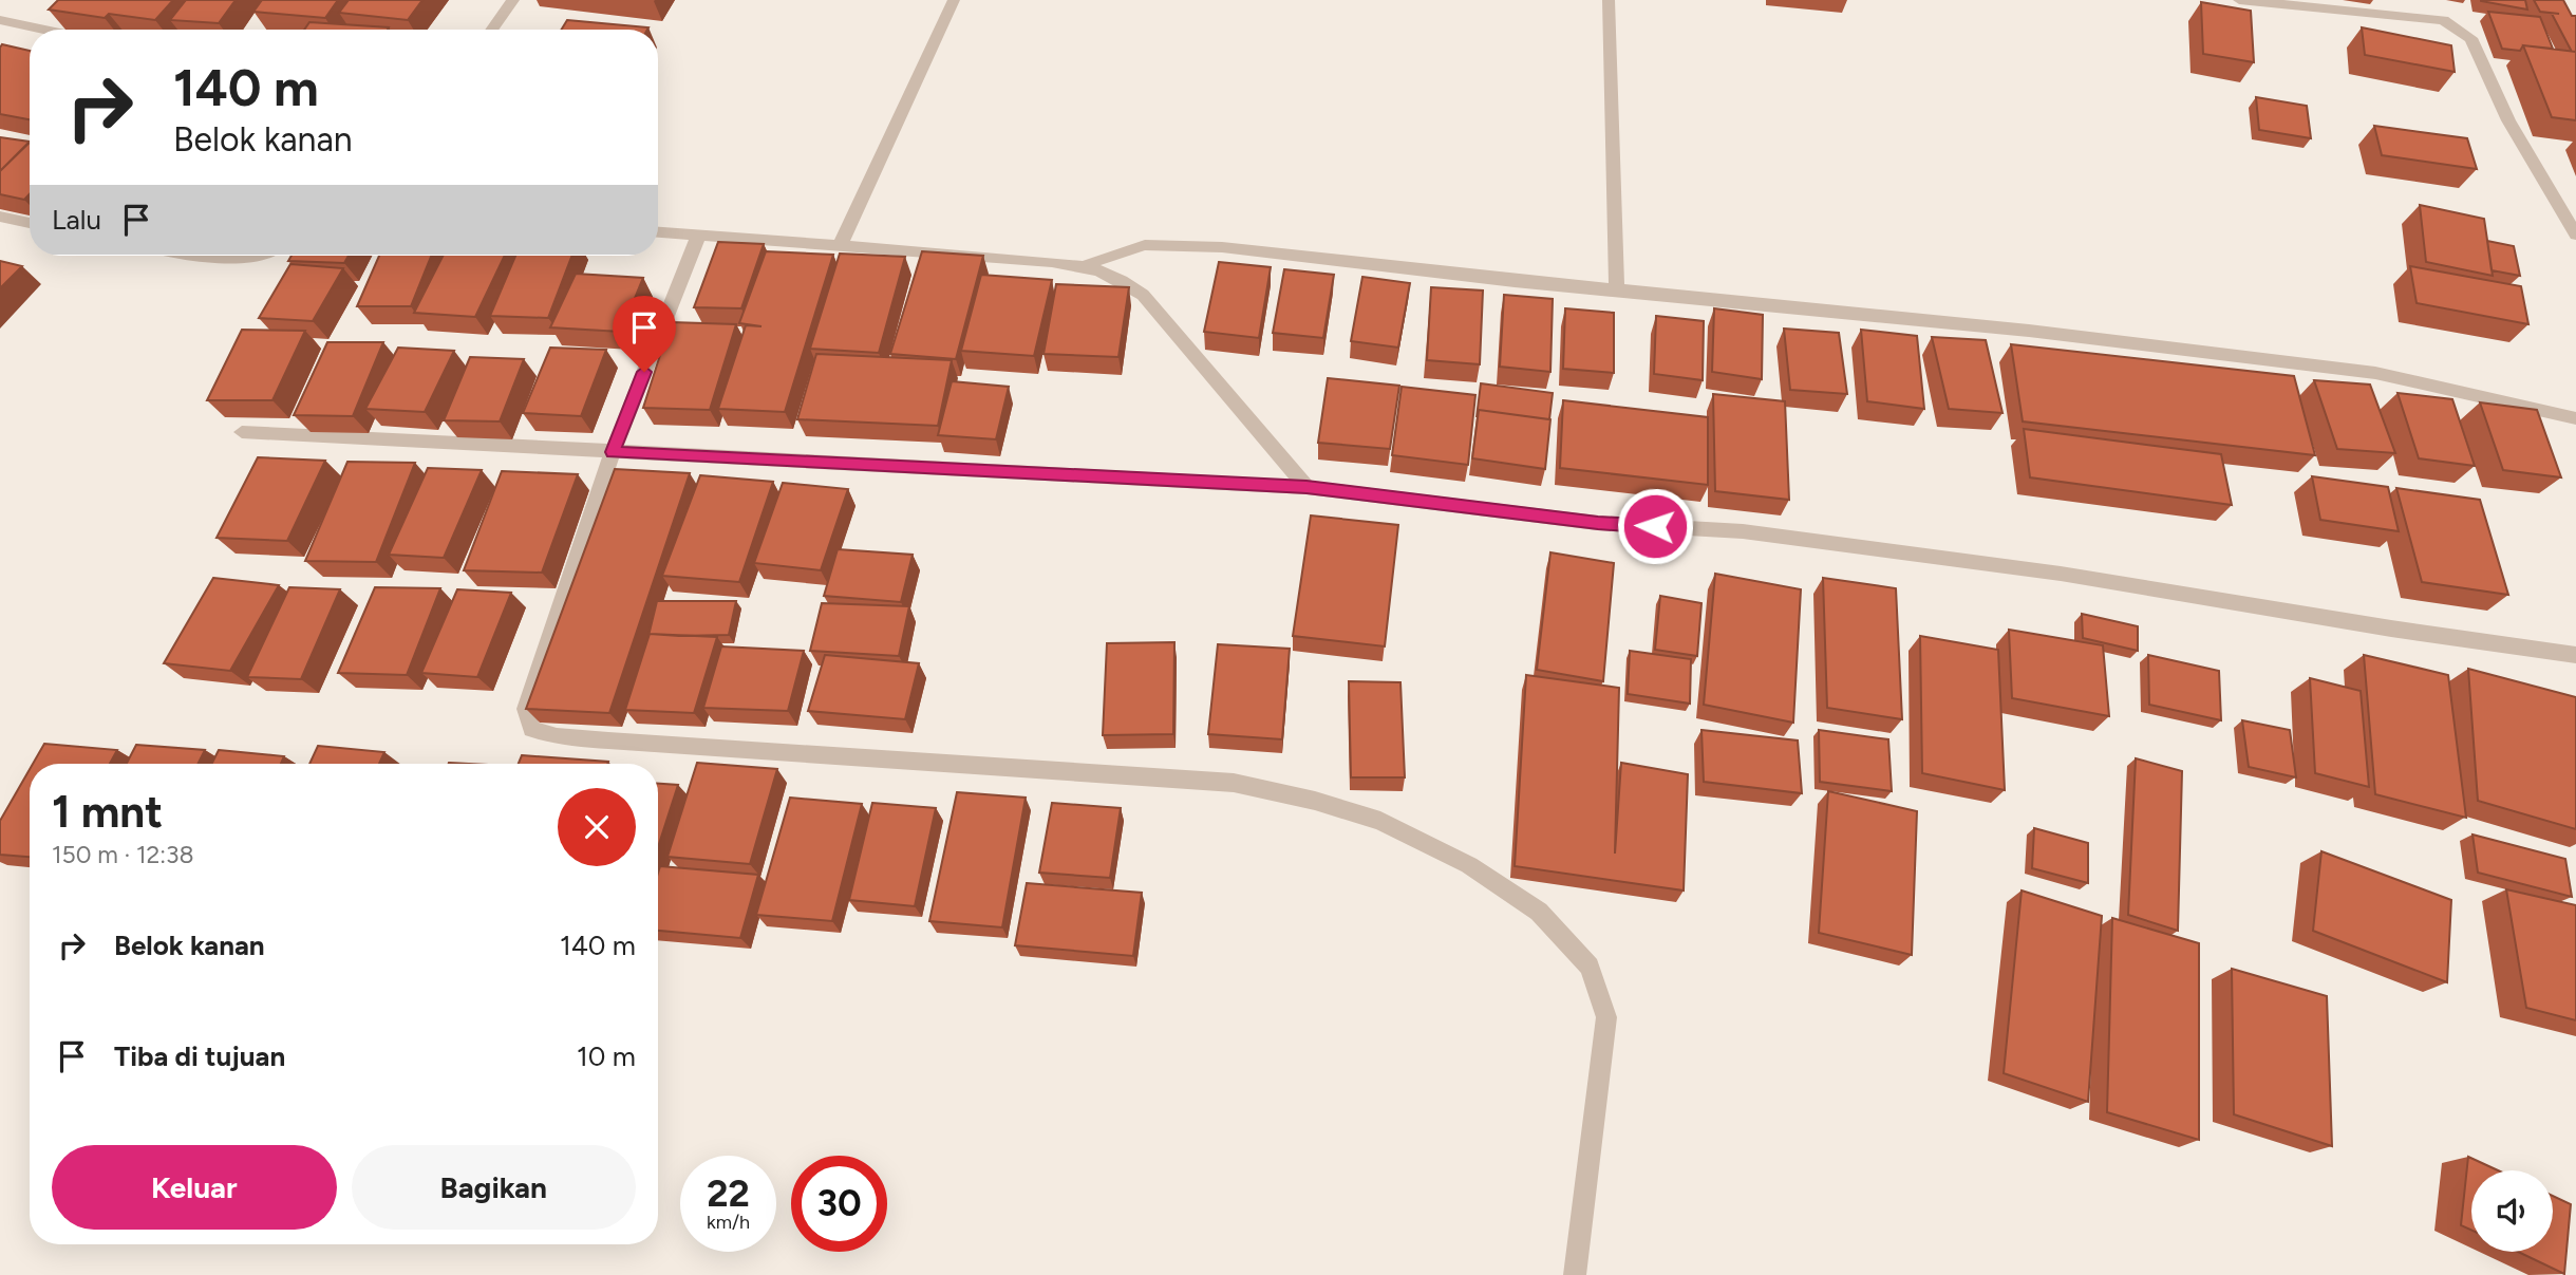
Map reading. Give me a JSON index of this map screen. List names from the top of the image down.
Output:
{
  "page": {
    "turn": ["140 m", "Belok kanan"],
    "then": "Lalu",
    "heading": ["1 mnt", "150 m · 12:38"],
    "list": [
      {
        "name": "Belok kanan",
        "value": "140 m"
      },
      {
        "name": "Tiba di tujuan",
        "value": "10 m"
      }
    ],
    "buttons": ["Keluar", "Bagikan"],
    "speed": "22 km/h",
    "limit": "30"
  }
}
